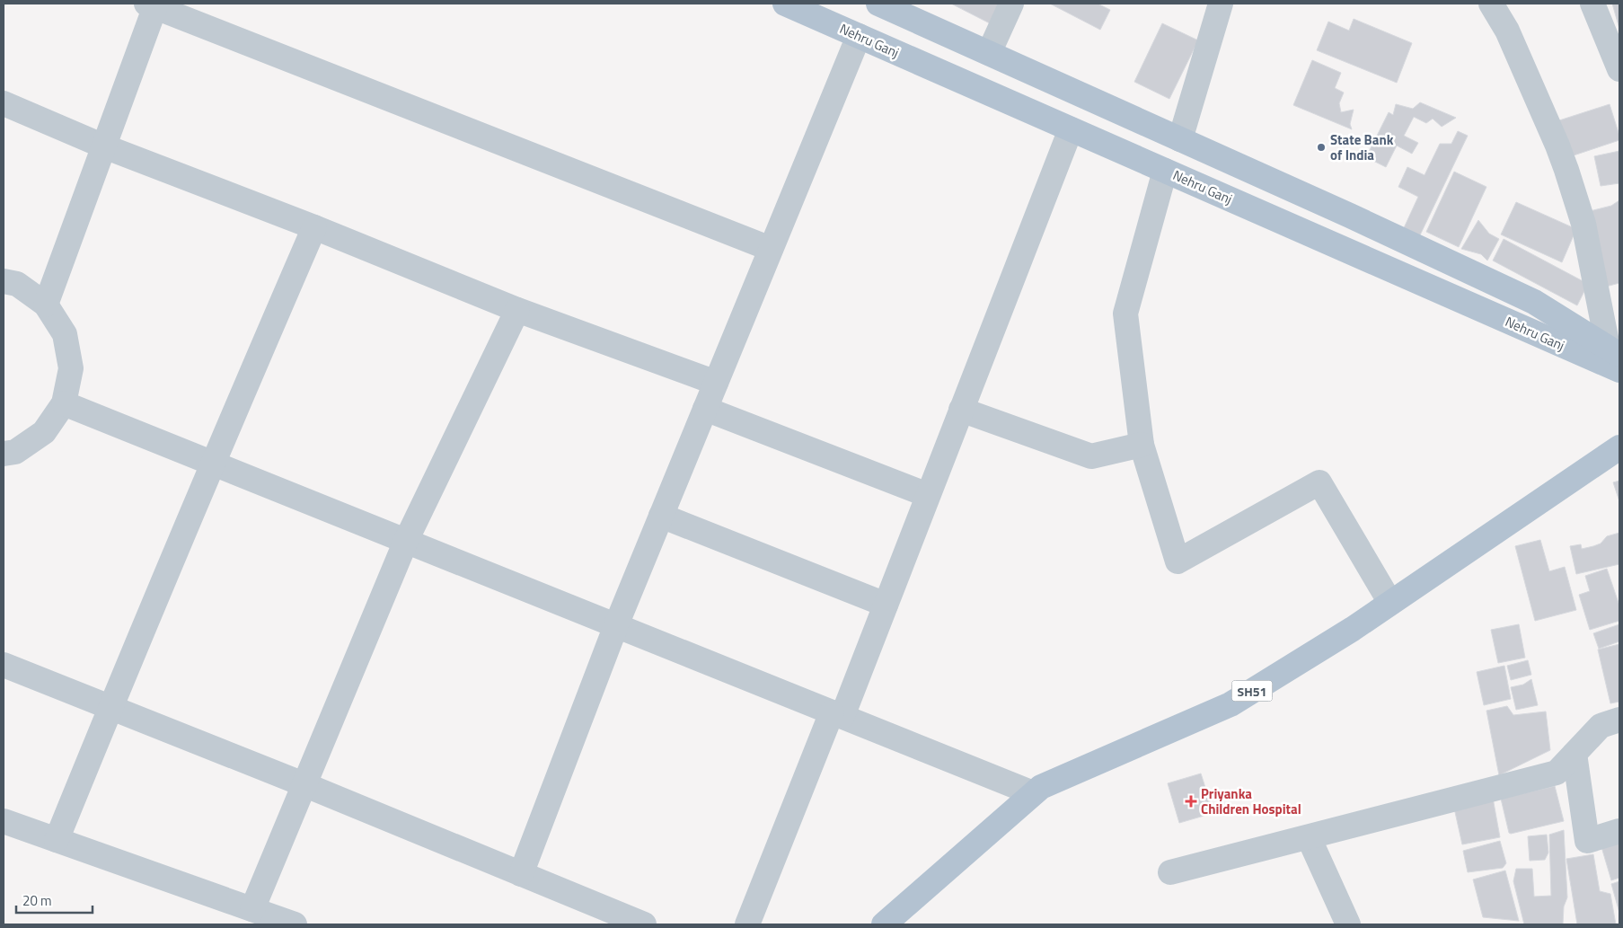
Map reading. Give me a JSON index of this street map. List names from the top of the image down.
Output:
{
  "streets": {
    "main road": ["Nehru Ganj", "SH51"]
  },
  "places": {
    "other": ["State Bank of India"],
    "health": ["Priyanka Children Hospital"]
  },
  "scale_bar": "20 m"
}
